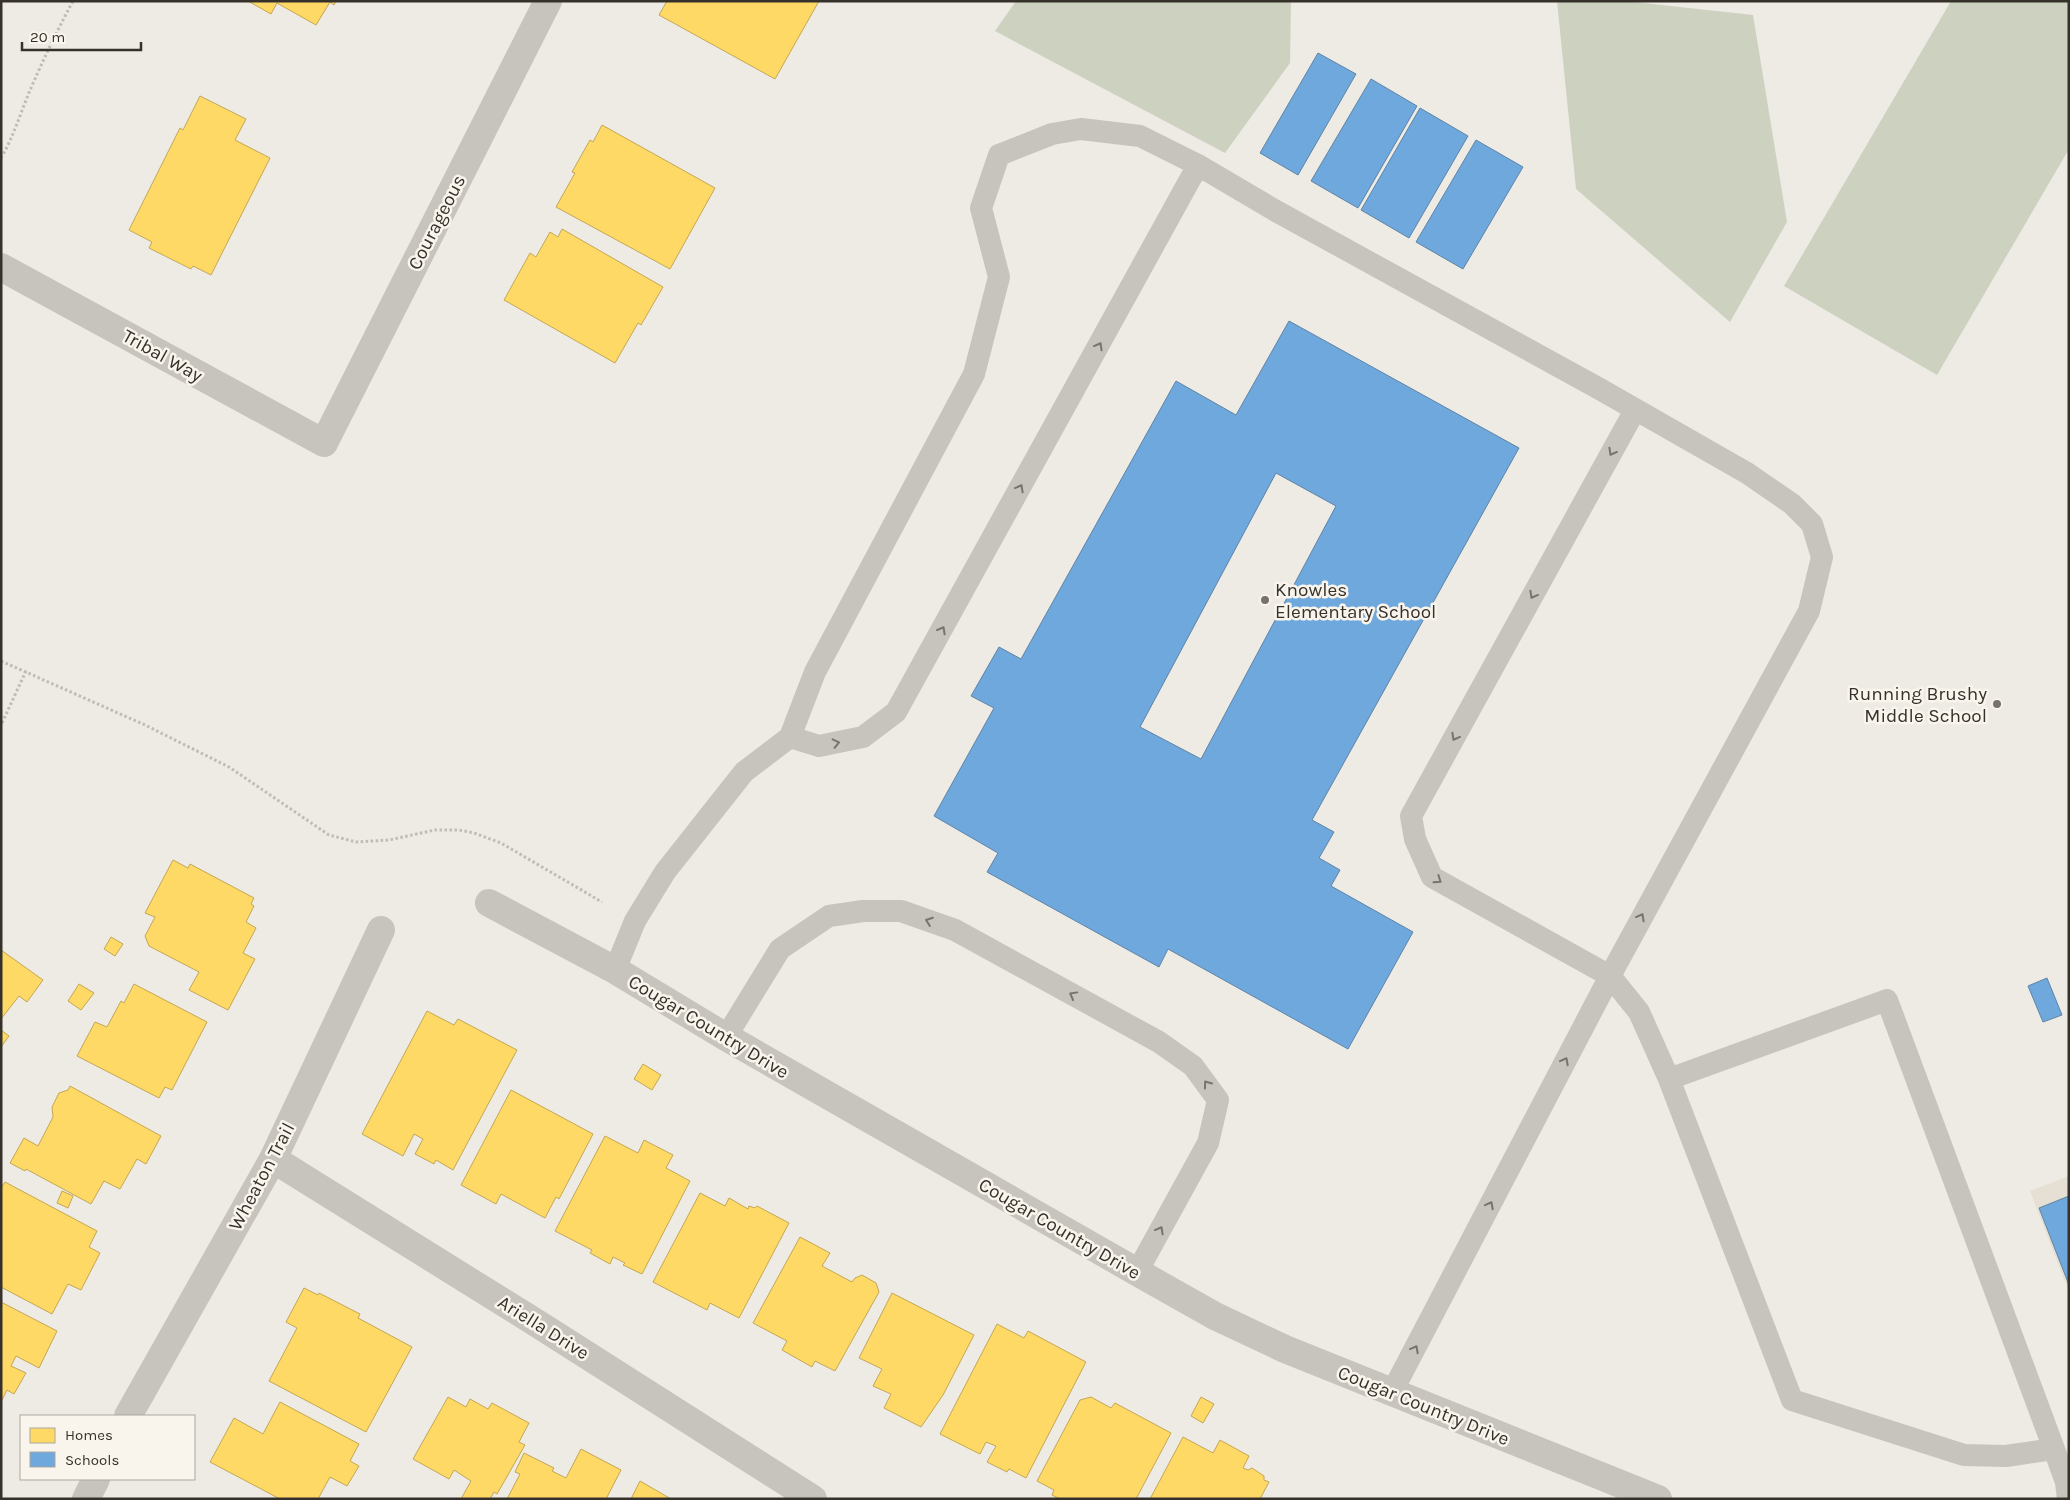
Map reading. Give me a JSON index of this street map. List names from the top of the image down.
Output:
{
  "streets": {
    "street": [
      "Courageous",
      "Tribal Way",
      "Cougar Country Drive",
      "Wheaton Trail",
      "Ariella Drive"
    ]
  },
  "crossings": [
    ["Courageous", "Tribal Way"],
    ["Wheaton Trail", "Ariella Drive"]
  ],
  "places": ["Knowles Elementary School", "Running Brushy Middle School"],
  "legend": ["Homes", "Schools"],
  "scale_bar": "20 m"
}
